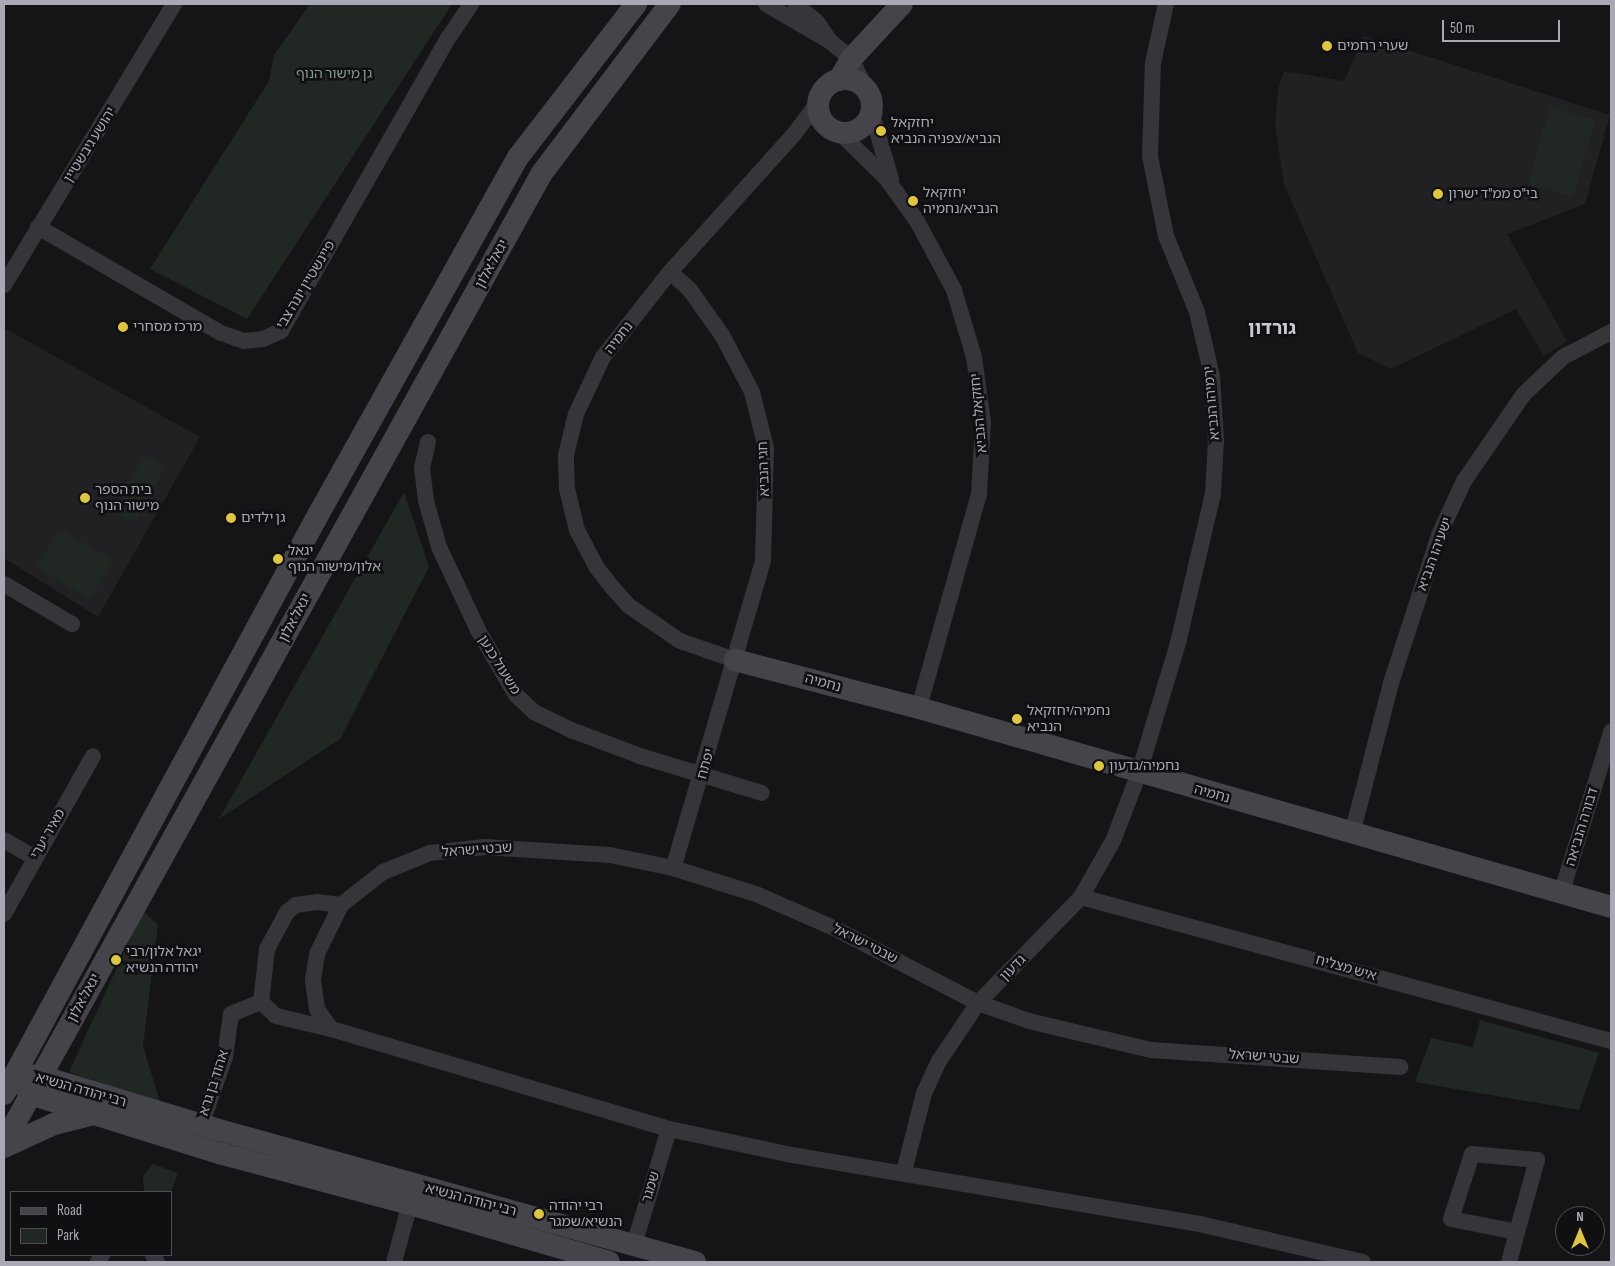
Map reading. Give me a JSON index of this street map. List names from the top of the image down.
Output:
{
  "streets": {
    "main road": ["יגאל אלון", "נחמיה", "רבי יהודה הנשיא"],
    "street": [
      "יהושע גיבשטיין",
      "פיינשטיין יונה צבי",
      "ירמיהו הנביא",
      "יחזקאל הנביא",
      "חגי הנביא",
      "ישעיהו הנביא",
      "משעול כנען",
      "יפתח",
      "דבורה הנביאה",
      "מאיר יערי",
      "שבטי ישראל",
      "גדעון",
      "איש מצליח",
      "אהוד בן גרא",
      "שמגר"
    ]
  },
  "crossings": [
    ["יהושע גיבשטיין", "פיינשטיין יונה צבי"],
    ["יגאל אלון", "רבי יהודה הנשיא"],
    ["נחמיה", "ירמיהו הנביא"],
    ["נחמיה", "יחזקאל הנביא"],
    ["נחמיה", "חגי הנביא"],
    ["נחמיה", "ישעיהו הנביא"],
    ["נחמיה", "יפתח"],
    ["נחמיה", "דבורה הנביאה"],
    ["נחמיה", "גדעון"],
    ["ירמיהו הנביא", "גדעון"],
    ["חגי הנביא", "יפתח"],
    ["משעול כנען", "יפתח"],
    ["יפתח", "שבטי ישראל"],
    ["שבטי ישראל", "גדעון"],
    ["גדעון", "איש מצליח"],
    ["אהוד בן גרא", "רבי יהודה הנשיא"],
    ["רבי יהודה הנשיא", "שמגר"]
  ],
  "districts": ["גורדון"],
  "parks": ["גן מישור הנוף"],
  "places": [
    "שערי רחמים",
    "יחזקאל הנביא/צפניה הנביא",
    "בי\"ס ממ\"ד ישרון",
    "יחזקאל הנביא/נחמיה",
    "מרכז מסחרי",
    "בית הספר מישור הנוף",
    "גן ילדים",
    "יגאל אלון/מישור הנוף",
    "נחמיה/יחזקאל הנביא",
    "נחמיה/גדעון",
    "יגאל אלון/רבי יהודה הנשיא",
    "רבי יהודה הנשיא/שמגר"
  ],
  "legend": ["Road", "Park"],
  "scale_bar": "50 m",
  "north": "top"
}
